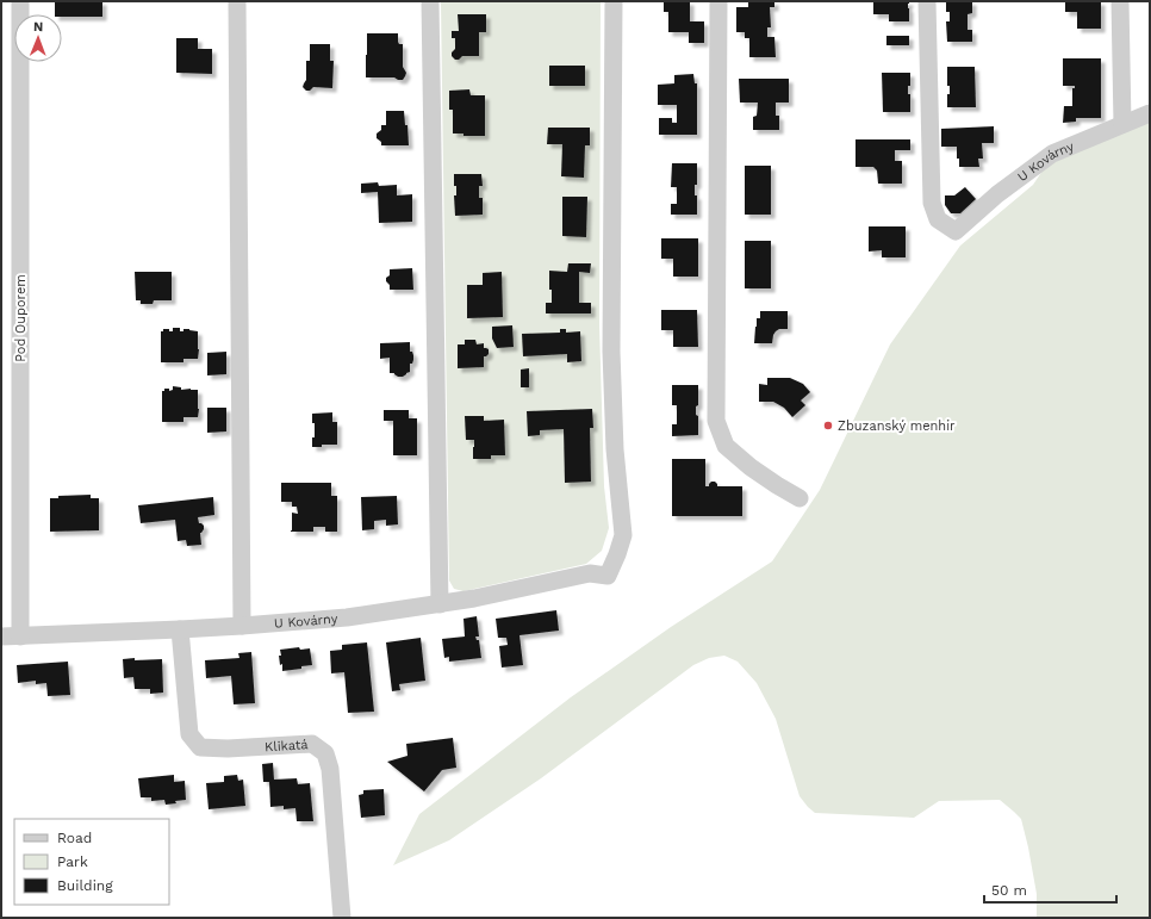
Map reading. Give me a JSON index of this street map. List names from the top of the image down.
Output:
{
  "streets": {
    "street": ["U Kovárny", "Pod Ouporem", "Klikatá"]
  },
  "crossings": [
    ["U Kovárny", "Pod Ouporem"],
    ["U Kovárny", "Klikatá"]
  ],
  "places": ["Zbuzanský menhir"],
  "legend": ["Road", "Park", "Building"],
  "scale_bar": "50 m",
  "north": "top"
}
